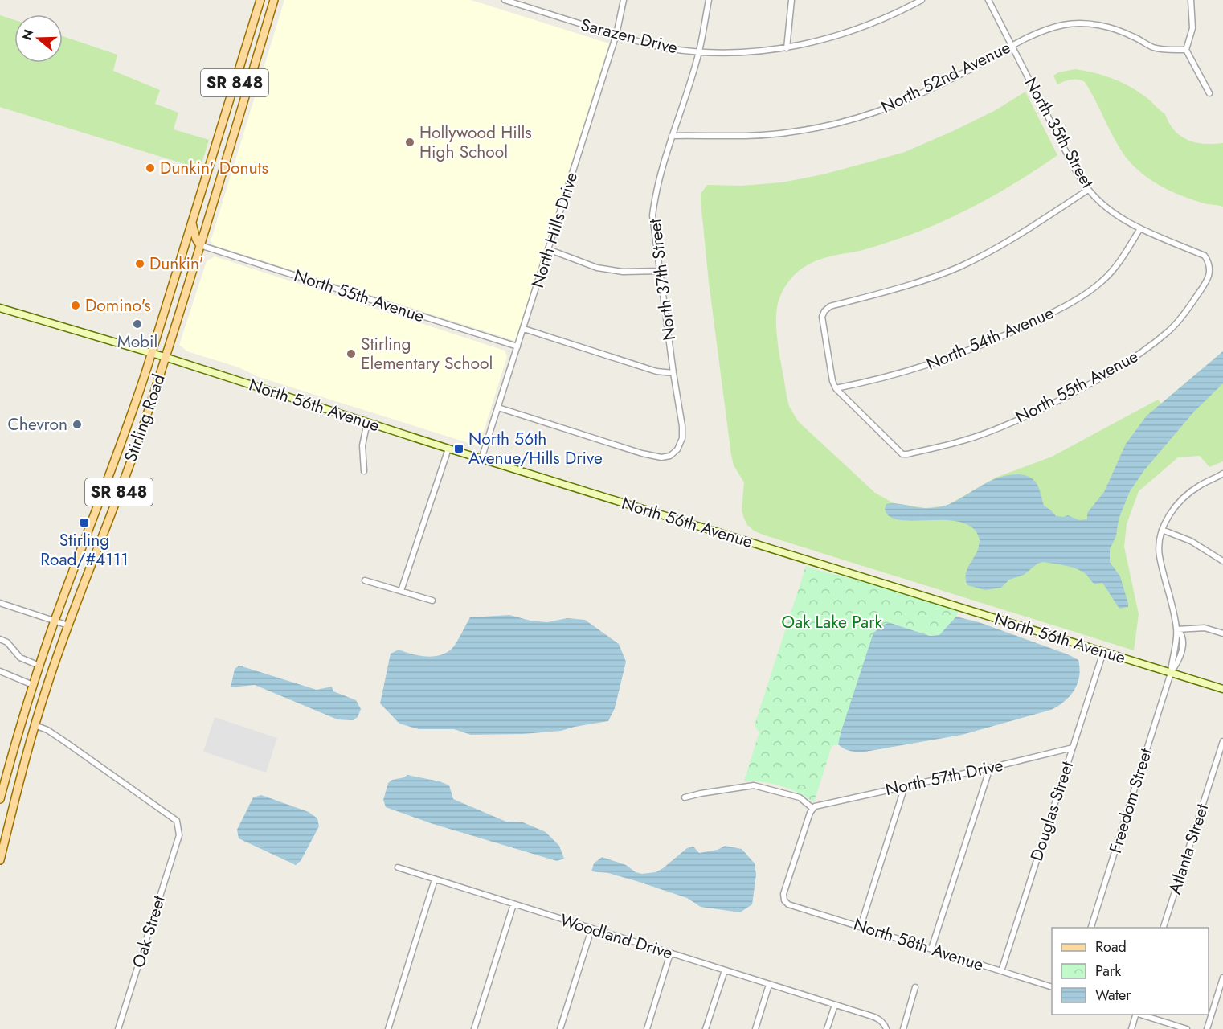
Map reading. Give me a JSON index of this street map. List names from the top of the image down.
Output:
{
  "streets": {
    "main road": ["SR 848", "Stirling Road"],
    "street": [
      "Sarazen Drive",
      "North 52nd Avenue",
      "North 35th Street",
      "North Hills Drive",
      "North 37th Street",
      "North 55th Avenue",
      "North 54th Avenue",
      "North 56th Avenue",
      "North 57th Drive",
      "Freedom Street",
      "Douglas Street",
      "Atlanta Street",
      "Oak Street",
      "Woodland Drive",
      "North 58th Avenue"
    ]
  },
  "crossings": [
    ["Sarazen Drive", "North Hills Drive"],
    ["Sarazen Drive", "North 37th Street"],
    ["North 52nd Avenue", "North 35th Street"],
    ["North 52nd Avenue", "North 37th Street"],
    ["North 35th Street", "North 55th Avenue"],
    ["North 35th Street", "North 54th Avenue"],
    ["North Hills Drive", "North 37th Street"],
    ["North Hills Drive", "North 55th Avenue"],
    ["North Hills Drive", "North 56th Avenue"],
    ["North 55th Avenue", "North 54th Avenue"],
    ["North 55th Avenue", "Stirling Road"],
    ["North 56th Avenue", "Stirling Road"],
    ["North 56th Avenue", "Freedom Street"],
    ["North 56th Avenue", "Douglas Street"],
    ["Stirling Road", "Oak Street"],
    ["North 57th Drive", "Douglas Street"],
    ["North 57th Drive", "North 58th Avenue"],
    ["Douglas Street", "North 58th Avenue"]
  ],
  "parks": ["Oak Lake Park"],
  "places": {
    "other": [
      "Hollywood Hills High School",
      "Dunkin' Donuts",
      "Dunkin'",
      "Domino's",
      "Mobil",
      "Stirling Elementary School",
      "Chevron"
    ],
    "transit": ["North 56th Avenue/Hills Drive", "Stirling Road/#4111"]
  },
  "legend": ["Road", "Park", "Water"],
  "north": "left"
}
